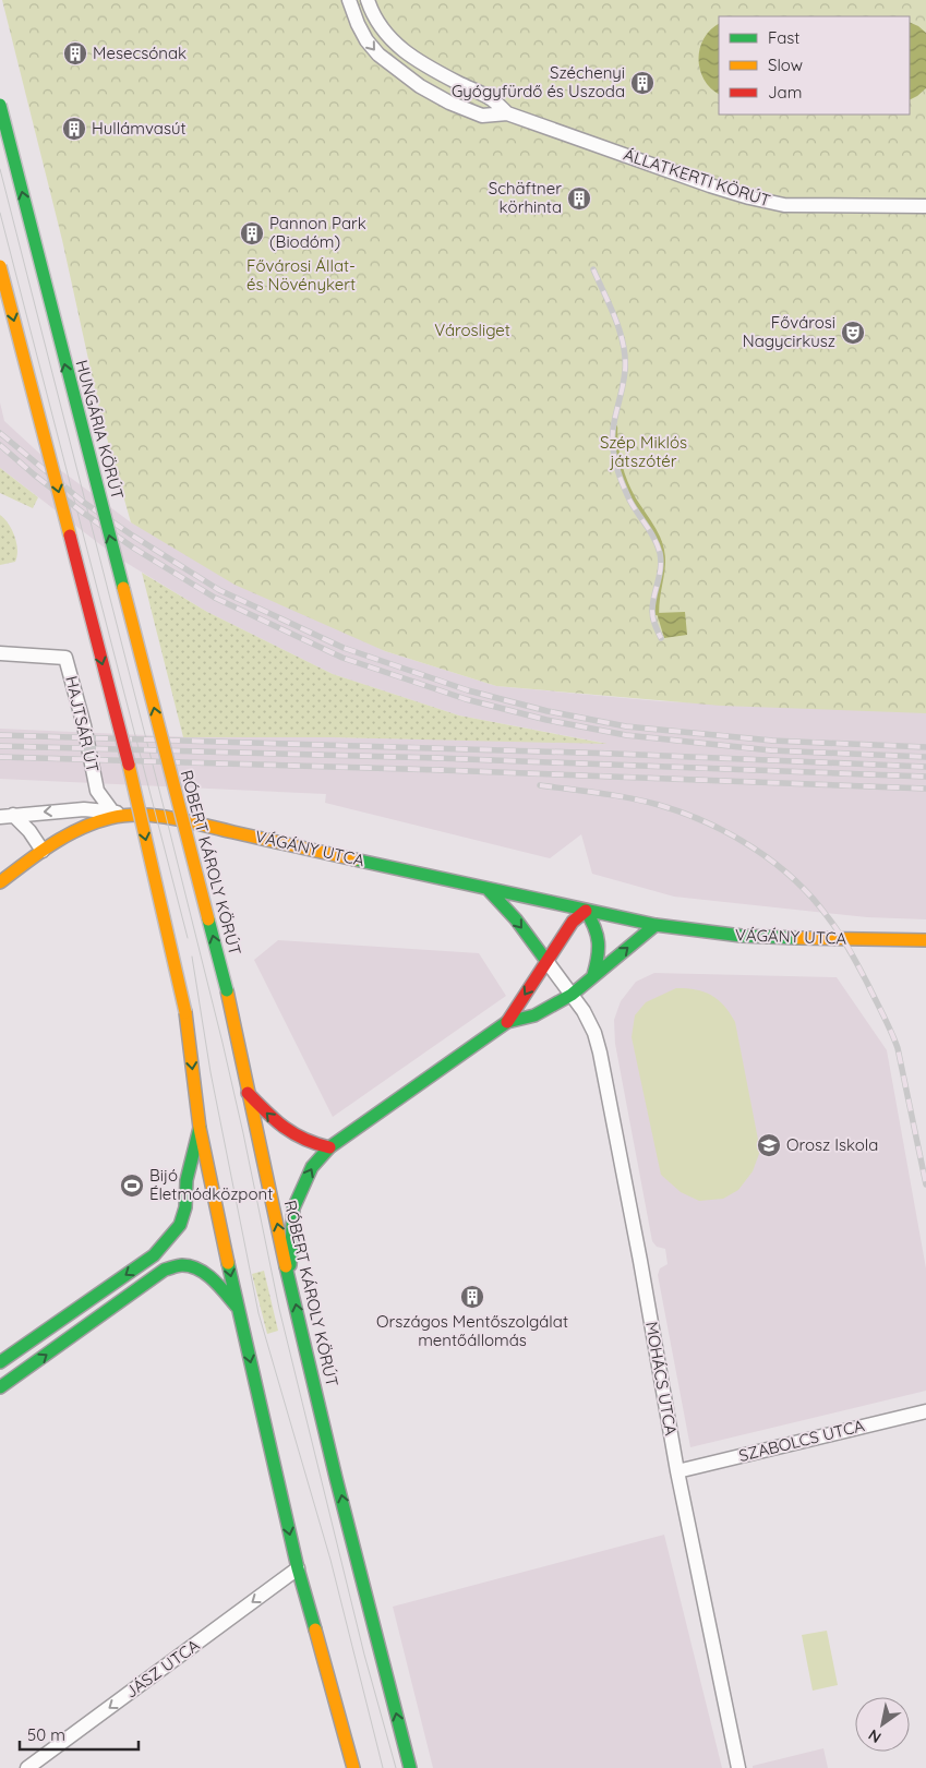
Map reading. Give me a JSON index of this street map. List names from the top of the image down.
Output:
{
  "streets": {
    "main road": ["HUNGÁRIA KÖRÚT", "VÁGÁNY UTCA", "RÓBERT KÁROLY KÖRÚT"],
    "street": [
      "ÁLLATKERTI KÖRÚT",
      "HAJTSÁR ÚT",
      "MOHÁCS UTCA",
      "SZABOLCS UTCA",
      "JÁSZ UTCA"
    ]
  },
  "crossings": [
    ["HUNGÁRIA KÖRÚT", "RÓBERT KÁROLY KÖRÚT"],
    ["MOHÁCS UTCA", "SZABOLCS UTCA"]
  ],
  "one_way": ["JÁSZ UTCA"],
  "parks": ["Fővárosi Állat- és Növénykert", "Városliget", "Szép Miklós játszótér"],
  "places": {
    "building": [
      "Mesecsónak",
      "Széchenyi Gyógyfürdő és Uszoda",
      "Hullámvasút",
      "Schäftner körhinta",
      "Pannon Park (Biodóm)",
      "Országos Mentőszolgálat mentőállomás"
    ],
    "theatre": ["Fővárosi Nagycirkusz"],
    "school or university": ["Orosz Iskola"],
    "sports": ["Bijó Életmódközpont"]
  },
  "legend": ["Fast", "Slow", "Jam"],
  "scale_bar": "50 m",
  "north": "bottom left"
}
